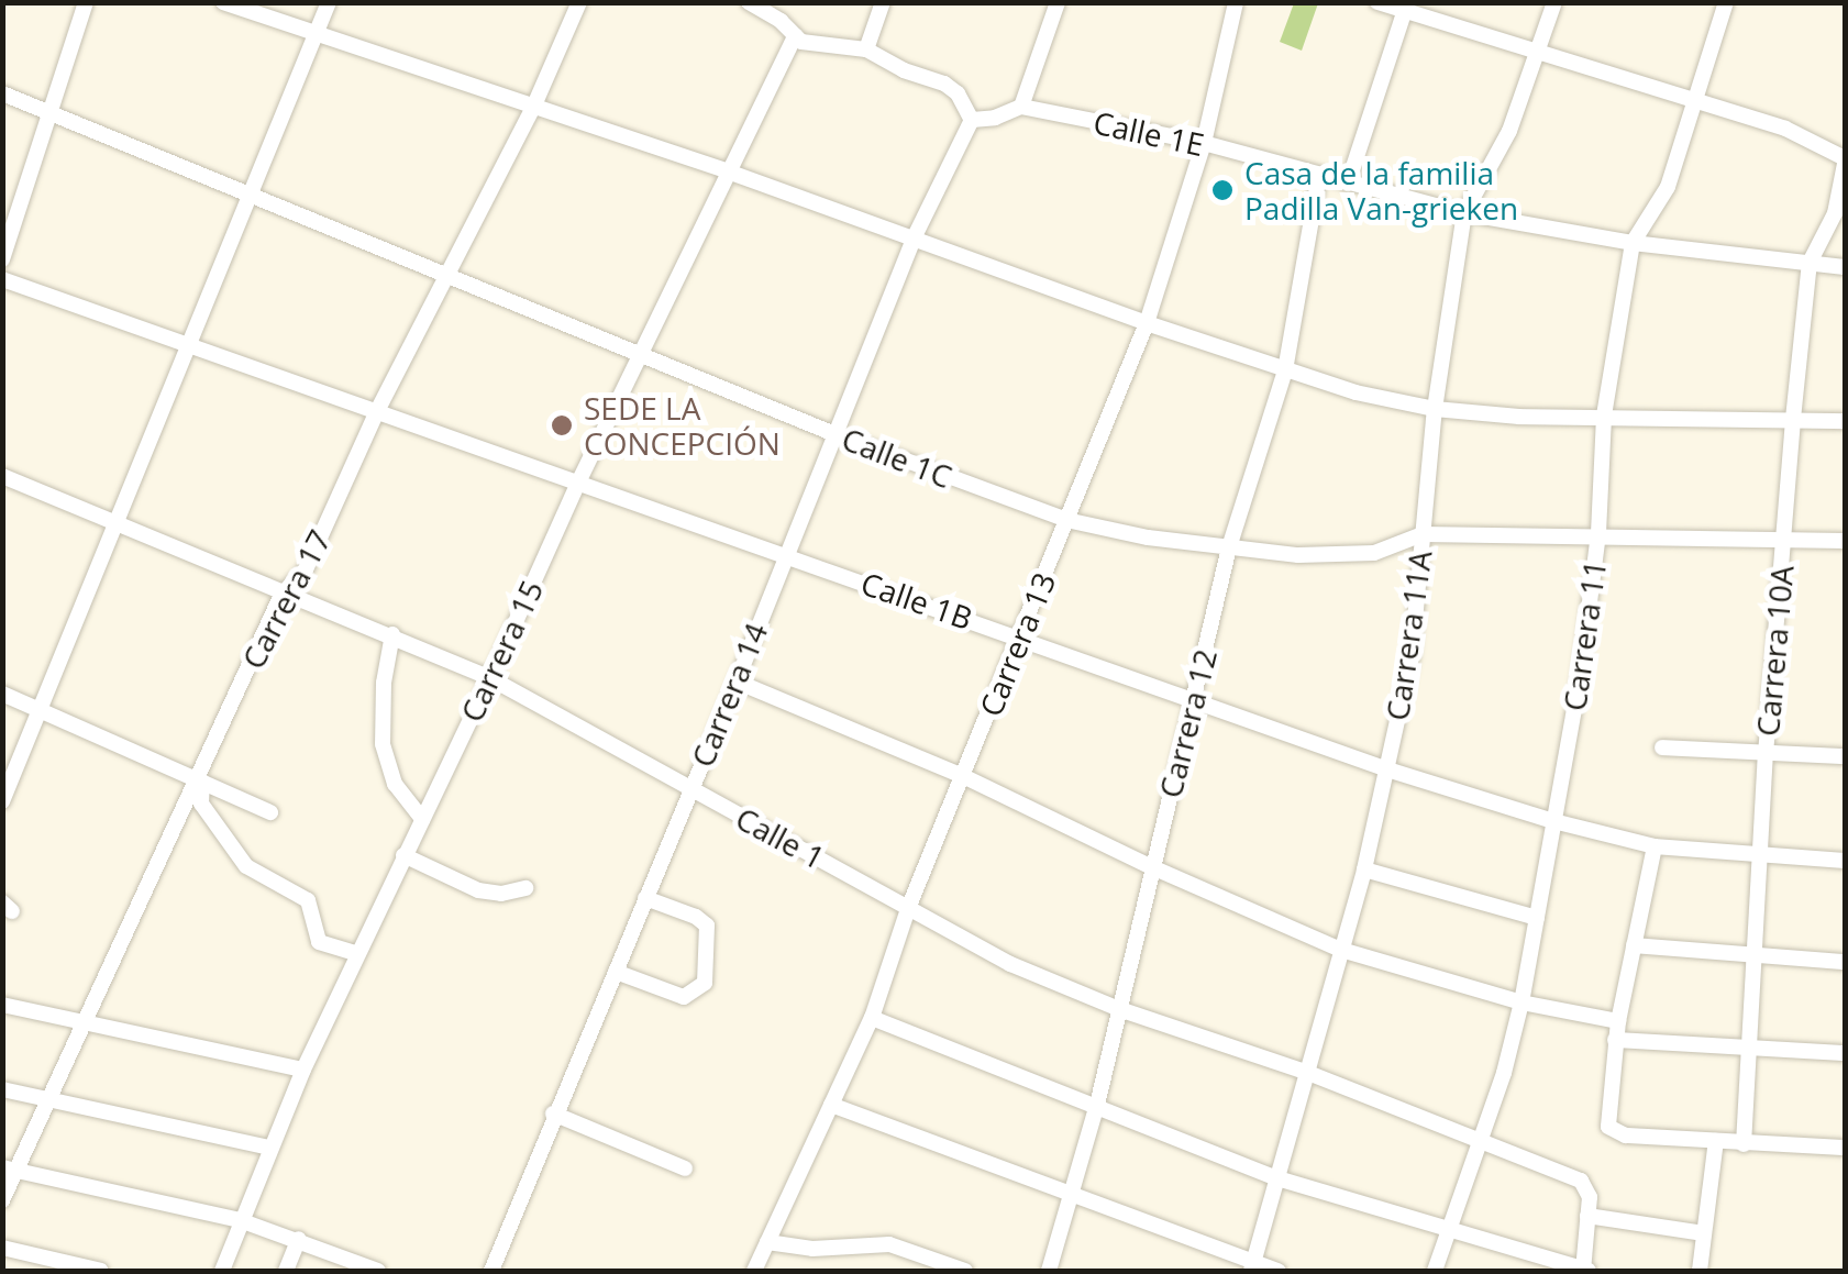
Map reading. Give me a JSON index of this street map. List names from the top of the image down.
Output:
{
  "streets": {
    "street": [
      "Calle 1E",
      "Calle 1C",
      "Carrera 17",
      "Calle 1B",
      "Carrera 11A",
      "Carrera 11",
      "Carrera 13",
      "Carrera 15",
      "Carrera 10A",
      "Carrera 14",
      "Carrera 12",
      "Calle 1"
    ]
  },
  "crossings": [
    ["Calle 1E", "Carrera 11A"],
    ["Calle 1E", "Carrera 11"],
    ["Calle 1E", "Carrera 13"],
    ["Calle 1E", "Carrera 10A"],
    ["Calle 1E", "Carrera 14"],
    ["Calle 1E", "Carrera 12"],
    ["Calle 1C", "Carrera 17"],
    ["Calle 1C", "Carrera 11A"],
    ["Calle 1C", "Carrera 11"],
    ["Calle 1C", "Carrera 13"],
    ["Calle 1C", "Carrera 15"],
    ["Calle 1C", "Carrera 10A"],
    ["Calle 1C", "Carrera 14"],
    ["Calle 1C", "Carrera 12"],
    ["Carrera 17", "Calle 1B"],
    ["Carrera 17", "Calle 1"],
    ["Calle 1B", "Carrera 11A"],
    ["Calle 1B", "Carrera 11"],
    ["Calle 1B", "Carrera 13"],
    ["Calle 1B", "Carrera 15"],
    ["Calle 1B", "Carrera 10A"],
    ["Calle 1B", "Carrera 14"],
    ["Calle 1B", "Carrera 12"],
    ["Carrera 11A", "Calle 1"],
    ["Carrera 11", "Calle 1"],
    ["Carrera 13", "Calle 1"],
    ["Carrera 15", "Calle 1"],
    ["Carrera 14", "Calle 1"],
    ["Carrera 12", "Calle 1"]
  ],
  "places": ["Casa de la familia Padilla Van-grieken", "SEDE LA CONCEPCIÓN"]
}
